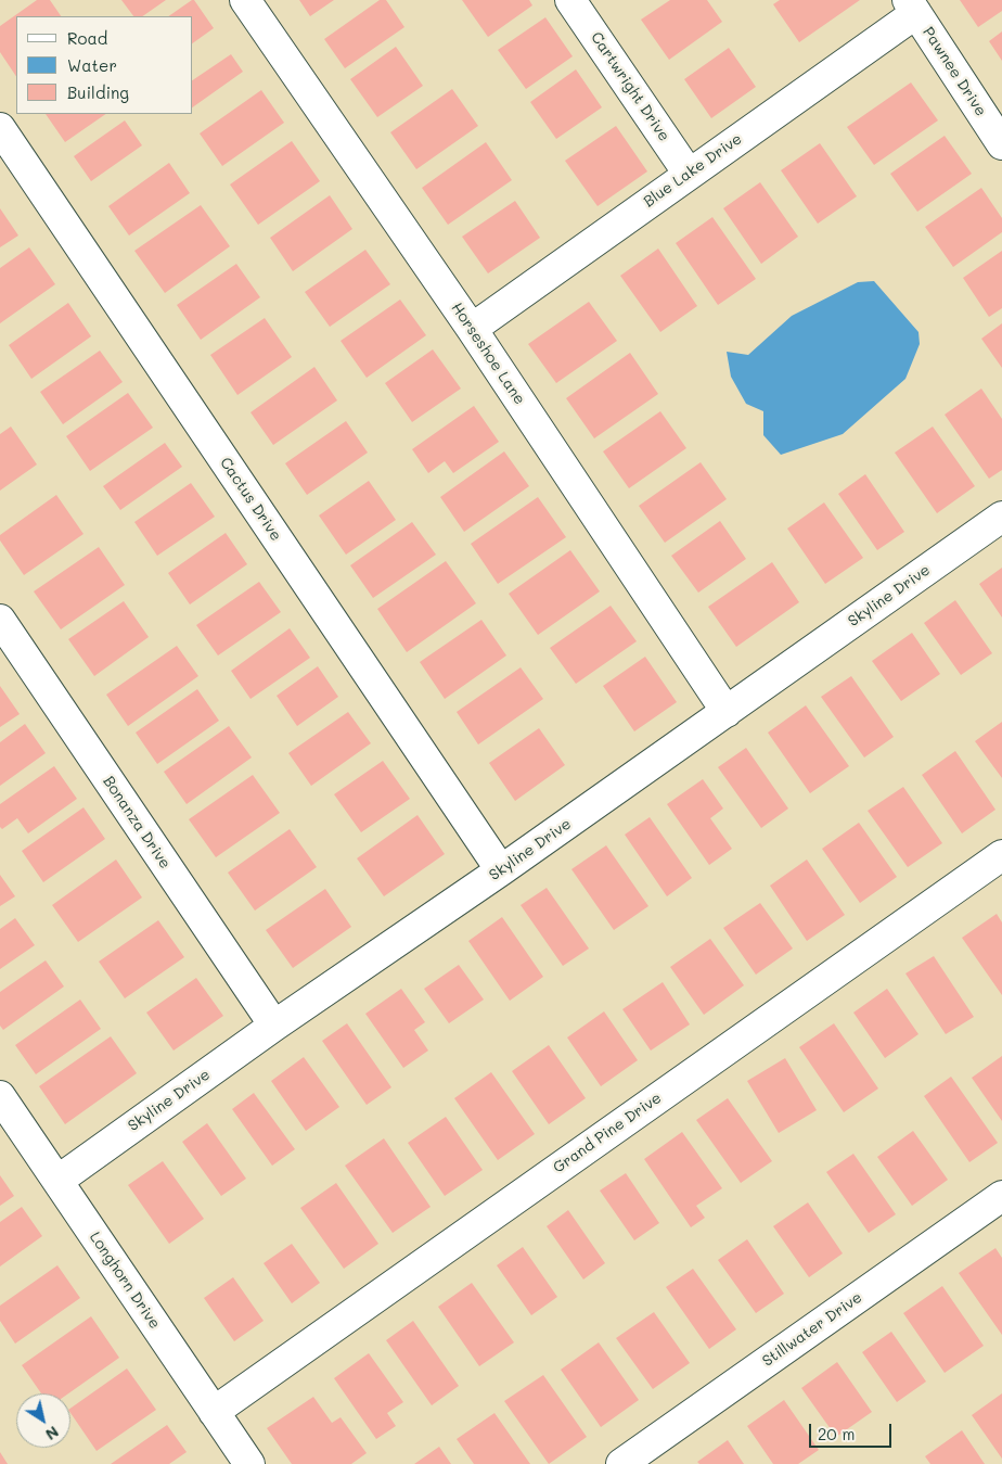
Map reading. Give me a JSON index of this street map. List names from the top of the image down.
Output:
{
  "streets": {
    "street": [
      "Pawnee Drive",
      "Cartwright Drive",
      "Blue Lake Drive",
      "Horseshoe Lane",
      "Cactus Drive",
      "Skyline Drive",
      "Bonanza Drive",
      "Grand Pine Drive",
      "Longhorn Drive",
      "Stillwater Drive"
    ]
  },
  "crossings": [
    ["Pawnee Drive", "Blue Lake Drive"],
    ["Cartwright Drive", "Blue Lake Drive"],
    ["Blue Lake Drive", "Horseshoe Lane"],
    ["Horseshoe Lane", "Skyline Drive"],
    ["Cactus Drive", "Skyline Drive"],
    ["Skyline Drive", "Bonanza Drive"],
    ["Skyline Drive", "Longhorn Drive"],
    ["Grand Pine Drive", "Longhorn Drive"]
  ],
  "legend": ["Road", "Water", "Building"],
  "scale_bar": "20 m",
  "north": "bottom right"
}
